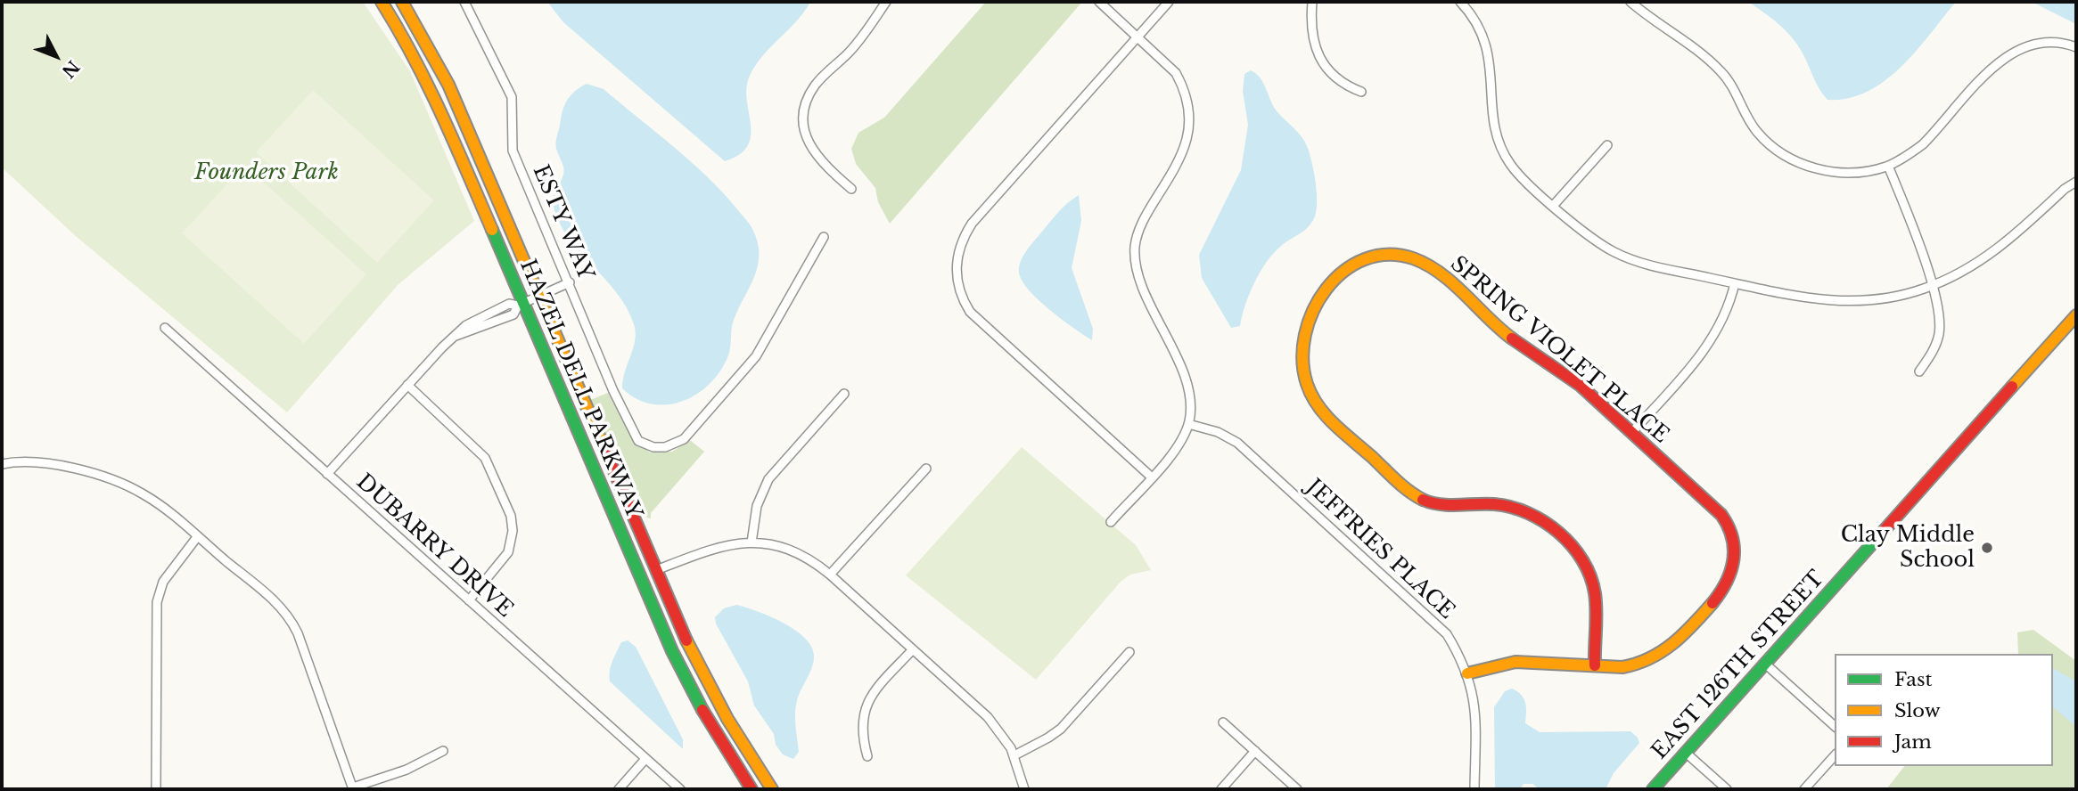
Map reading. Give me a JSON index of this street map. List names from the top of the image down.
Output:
{
  "streets": {
    "street": [
      "ESTY WAY",
      "SPRING VIOLET PLACE",
      "HAZEL DELL PARKWAY",
      "DUBARRY DRIVE",
      "JEFFRIES PLACE",
      "EAST 126TH STREET"
    ]
  },
  "crossings": [
    ["SPRING VIOLET PLACE", "JEFFRIES PLACE"]
  ],
  "parks": ["Founders Park"],
  "places": ["Clay Middle School"],
  "legend": ["Fast", "Slow", "Jam"],
  "north": "bottom right"
}
